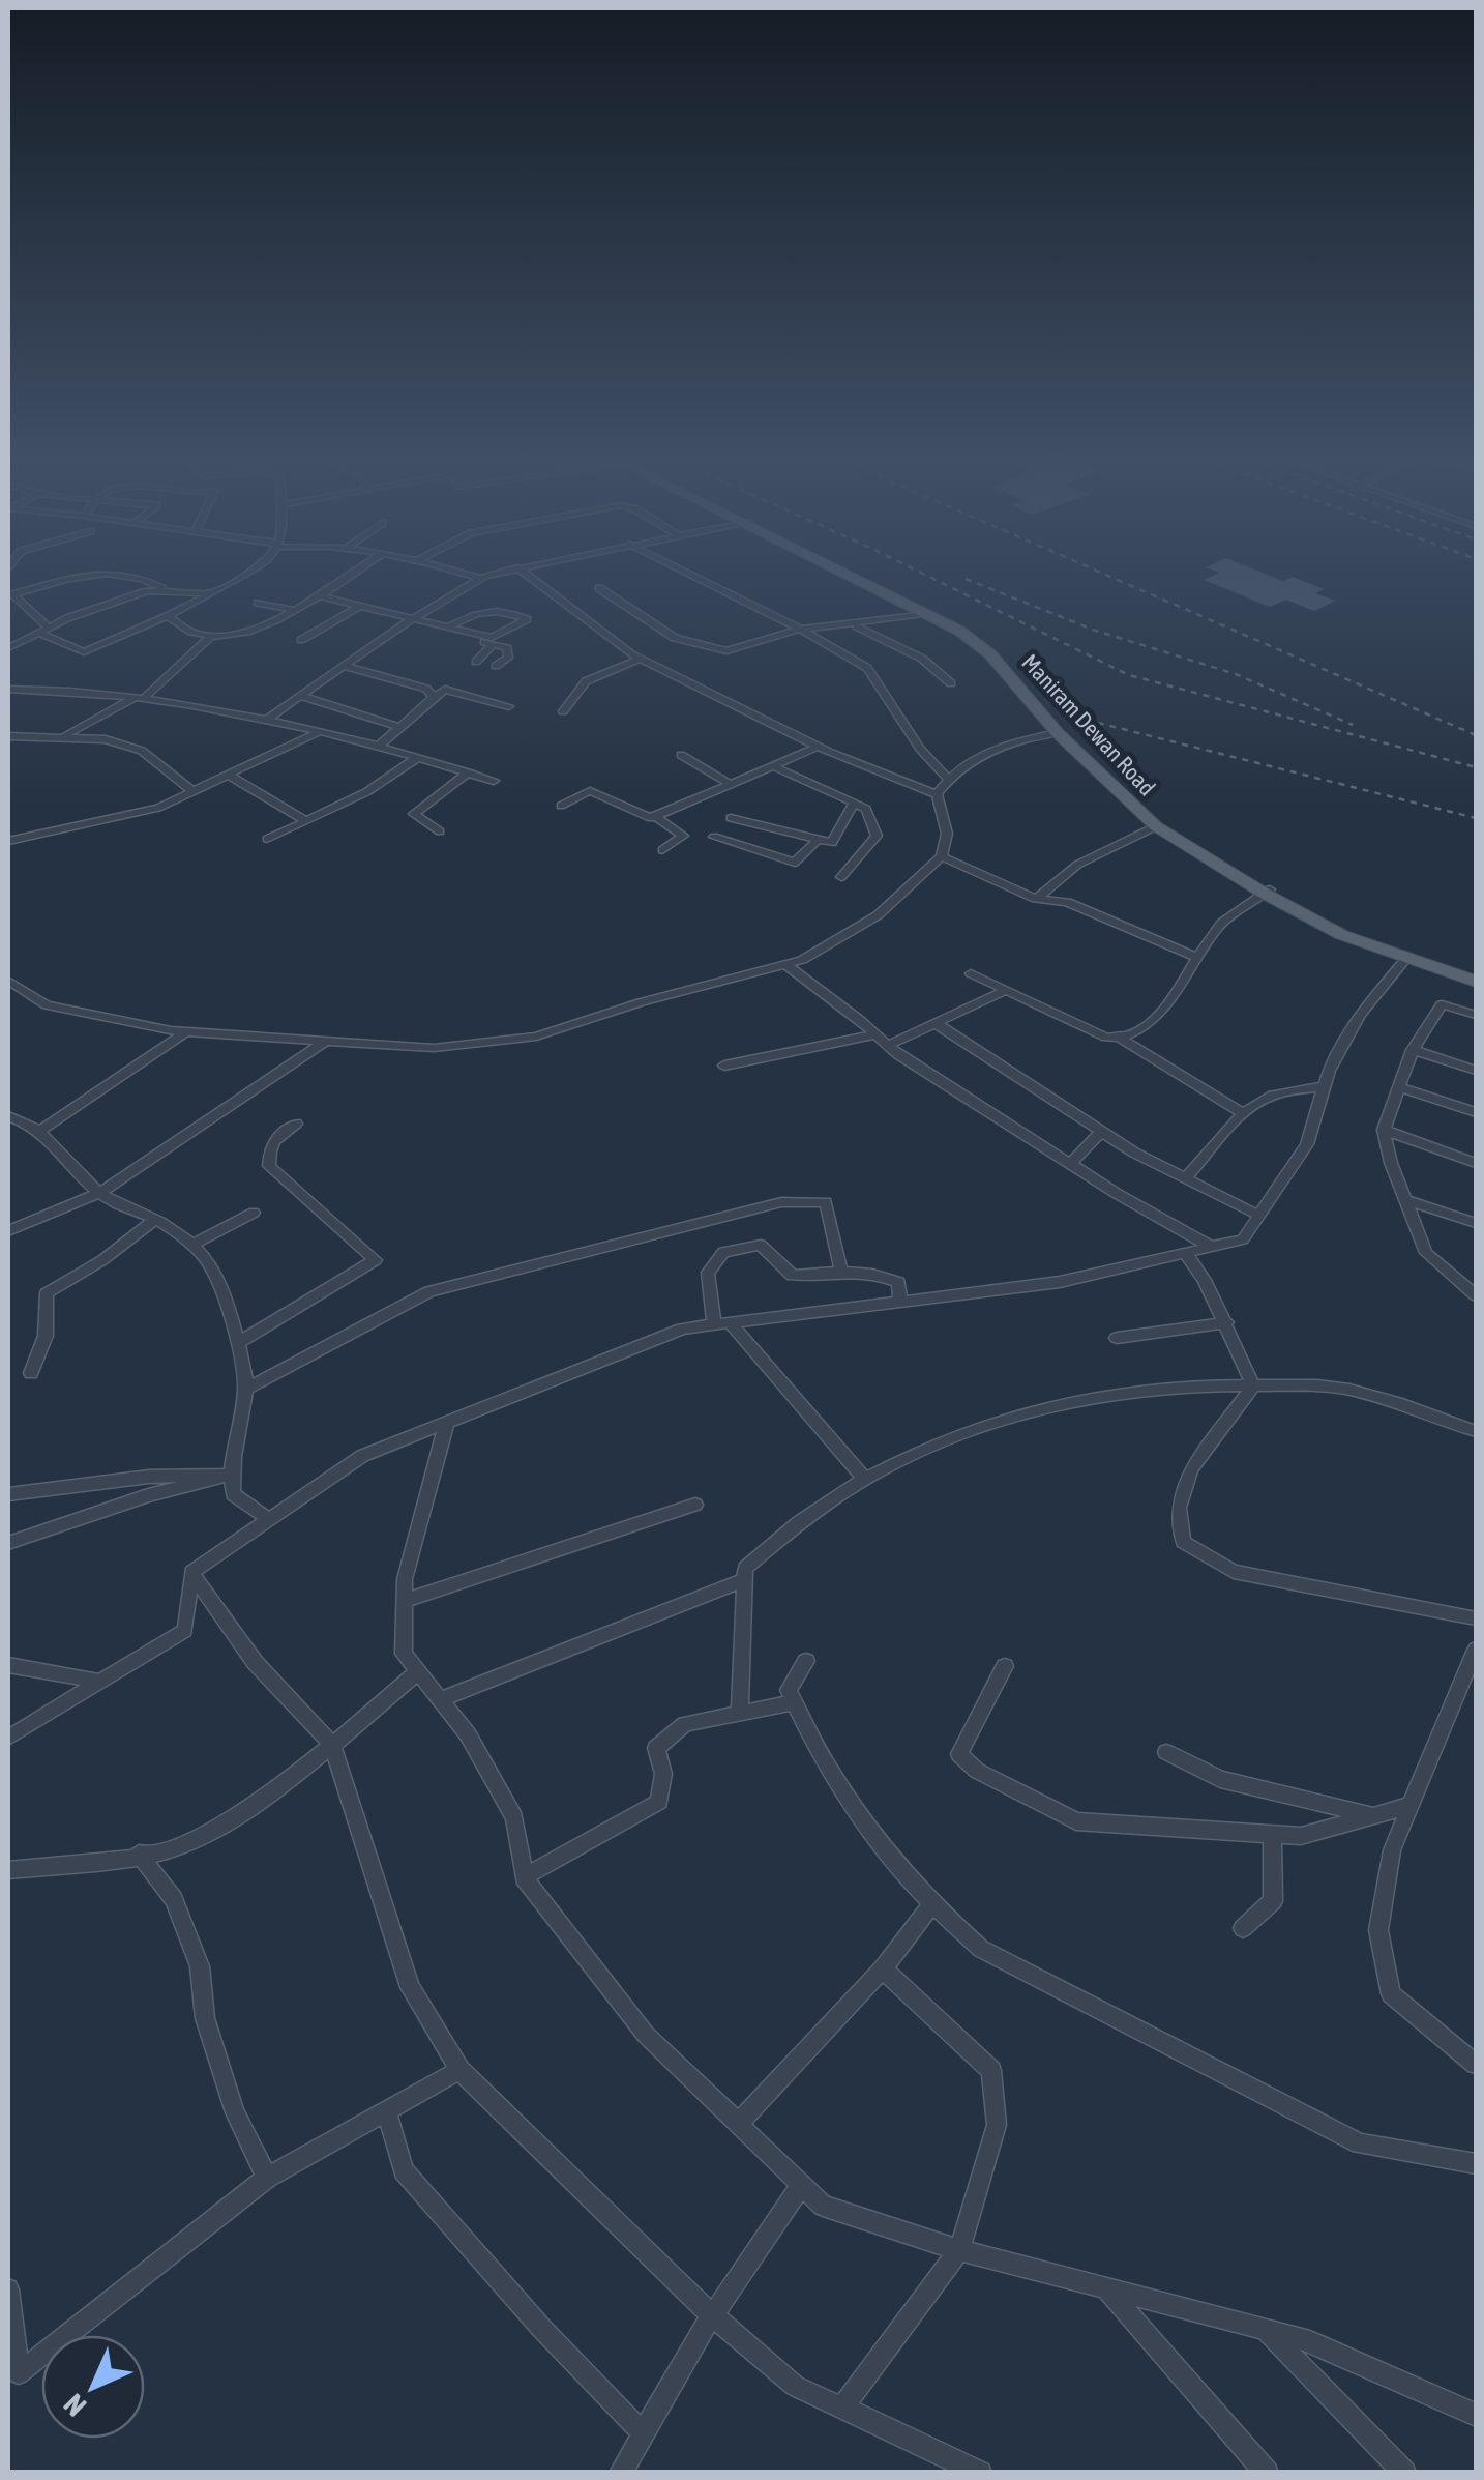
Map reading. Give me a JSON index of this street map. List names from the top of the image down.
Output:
{
  "streets": {
    "main road": ["Maniram Dewan Road"]
  },
  "north": "bottom left"
}
